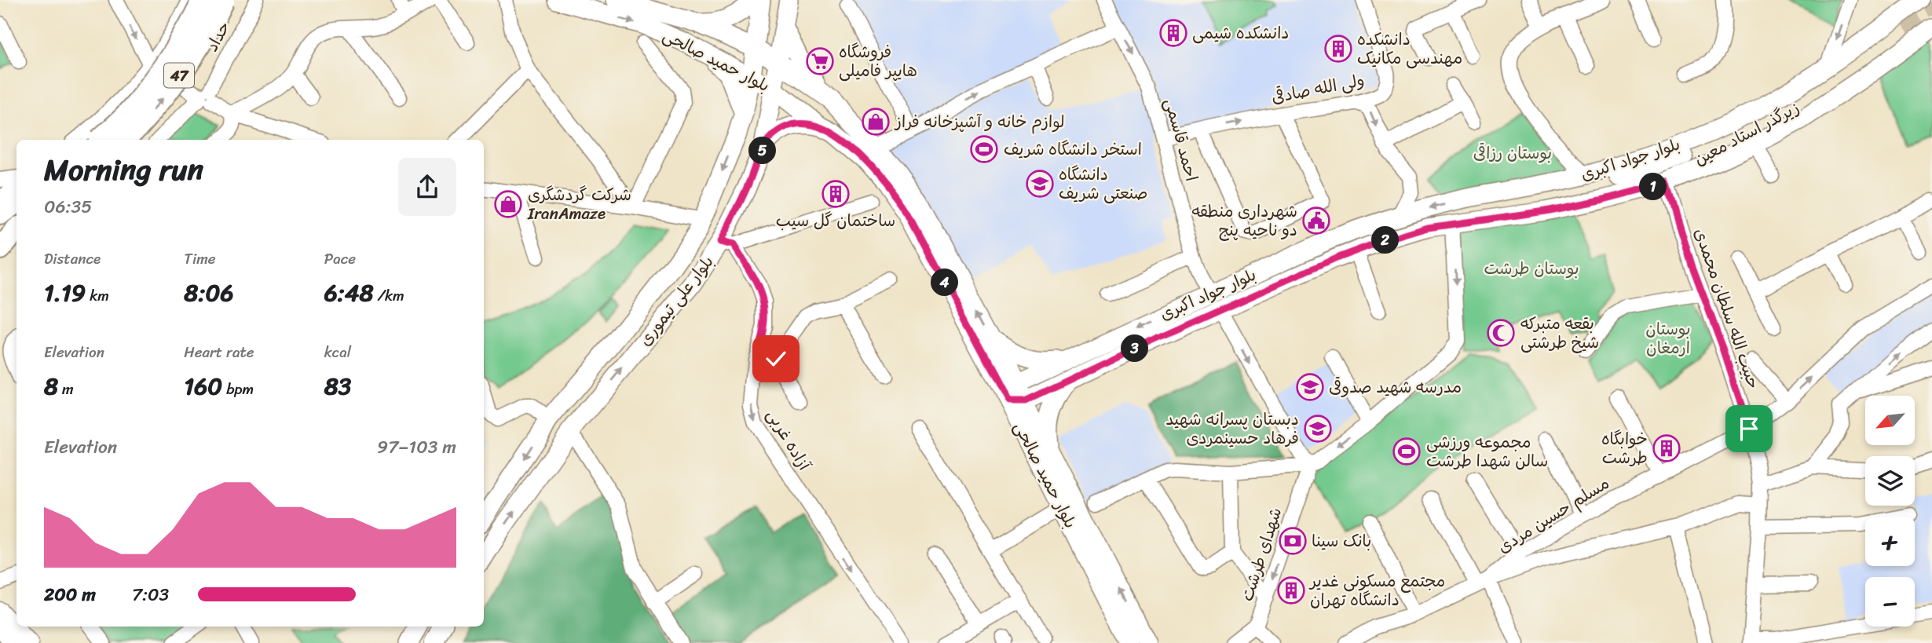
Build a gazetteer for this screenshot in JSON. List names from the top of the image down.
{
  "streets": {
    "highway": ["47"],
    "main road": [
      "بلوار حمید صالحی",
      "زیرگذر استاد معین",
      "بلوار جواد اکبری",
      "بلوار علی تیموری"
    ],
    "street": [
      "حداد",
      "ولی الله صادقی",
      "احمد قاسمی",
      "حبیب الله سلطان محمدی",
      "آزاده غربی",
      "مسلم حسین مردی",
      "شهدای طرشت"
    ]
  },
  "crossings": [
    ["بلوار حمید صالحی", "بلوار جواد اکبری"],
    ["بلوار حمید صالحی", "بلوار علی تیموری"],
    ["ولی الله صادقی", "احمد قاسمی"],
    ["زیرگذر استاد معین", "بلوار جواد اکبری"],
    ["احمد قاسمی", "بلوار جواد اکبری"],
    ["بلوار جواد اکبری", "حبیب الله سلطان محمدی"],
    ["بلوار علی تیموری", "آزاده غربی"],
    ["حبیب الله سلطان محمدی", "مسلم حسین مردی"]
  ],
  "one_way": ["احمد قاسمی"],
  "parks": ["بوستان رزاقی", "بوستان طرشت", "بوستان ارمغان"],
  "places": {
    "building": [
      "دانشکده شیمی",
      "دانشکده مهندسی مکانیک",
      "ساختمان گل سیب",
      "خوابگاه طرشت",
      "مجتمع مسکونی غدیر دانشگاه تهران"
    ],
    "supermarket": ["فروشگاه هایپر فامیلی"],
    "shop": ["لوازم خانه و آشپزخانه فراز", "شرکت گردشگری IranAmaze"],
    "sports": ["استخر دانشگاه شریف", "مجموعه ورزشی سالن شهدا طرشت"],
    "school or university": ["دانشگاه صنعتی شریف", "مدرسه شهید صدوقی", "دبستان پسرانه شهيد فرهاد حسينمردی"],
    "public building": ["شهرداری منطقه دو ناحیه پنج"],
    "mosque": ["بقعه متبرکه شیخ طرشتی"],
    "bank": ["بانک سینا"]
  },
  "north": "bottom left",
  "page": {
    "pins": [
      "5",
      "1",
      "2",
      "4",
      "3"
    ],
    "heading": ["Morning run", "06:35"],
    "stats": [
      ["Distance", "1.19 km"],
      ["Time", "8:06"],
      ["Pace", "6:48 /km"],
      ["Elevation", "8 m"],
      ["Heart rate", "160 bpm"],
      ["kcal", "83"]
    ],
    "map_buttons": ["+", "−"],
    "chart": ["Elevation", "97–103 m"],
    "list": [
      {
        "name": "200 m",
        "note": "7:03"
      }
    ]
  }
}
